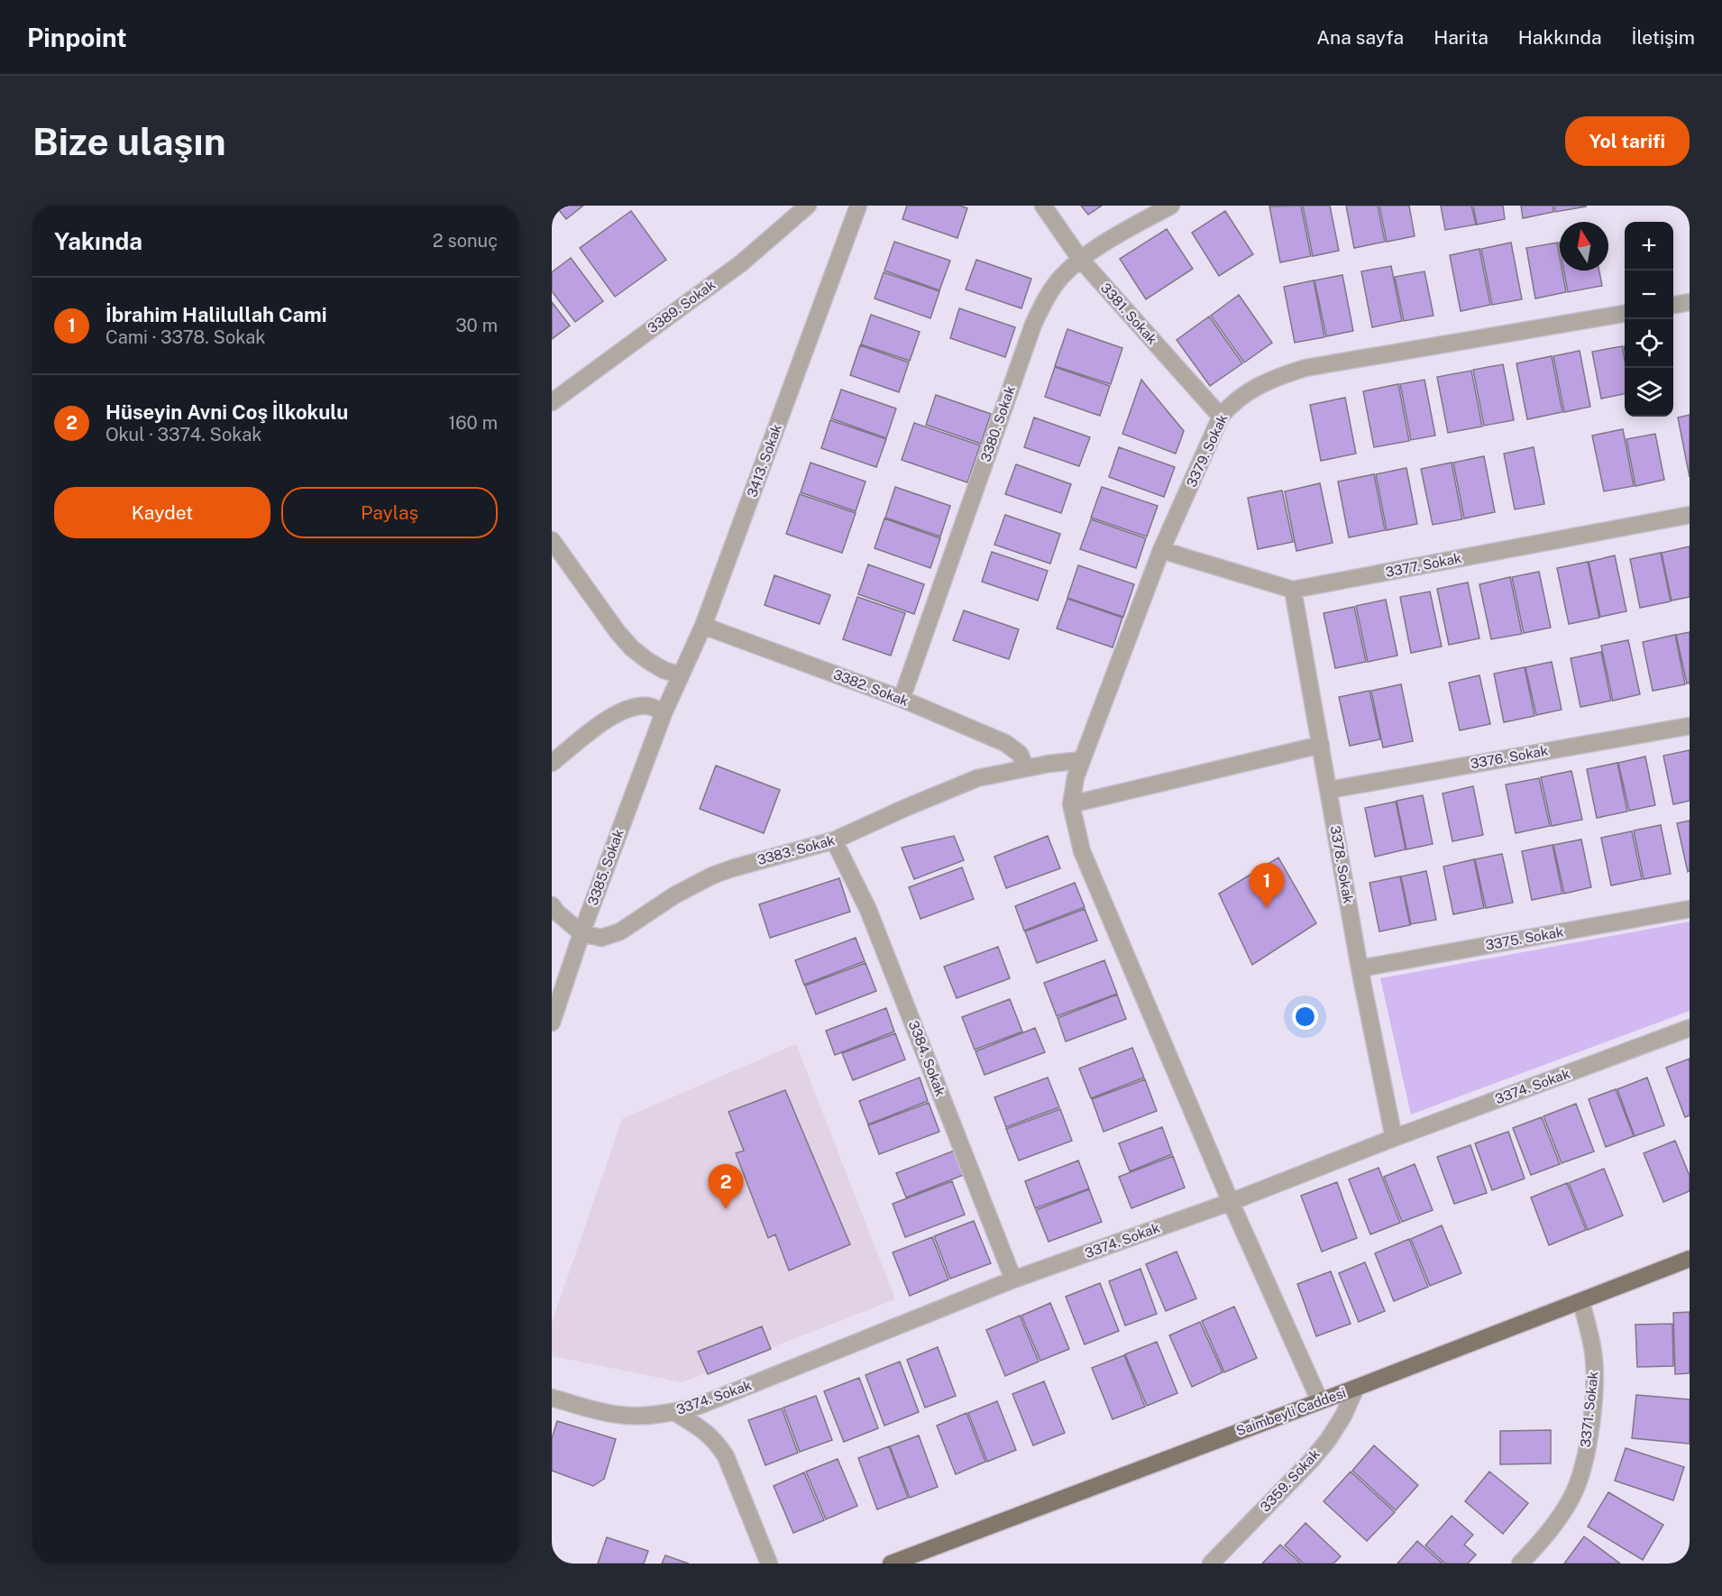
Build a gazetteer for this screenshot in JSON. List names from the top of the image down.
{
  "streets": {
    "main road": ["Saimbeyli Caddesi"],
    "street": [
      "3389. Sokak",
      "3381. Sokak",
      "3380. Sokak",
      "3379. Sokak",
      "3413. Sokak",
      "3377. Sokak",
      "3382. Sokak",
      "3376. Sokak",
      "3383. Sokak",
      "3378. Sokak",
      "3385. Sokak",
      "3375. Sokak",
      "3384. Sokak",
      "3374. Sokak",
      "3371. Sokak",
      "3359. Sokak"
    ]
  },
  "crossings": [
    ["3381. Sokak", "3380. Sokak"],
    ["3381. Sokak", "3379. Sokak"],
    ["3380. Sokak", "3382. Sokak"],
    ["3379. Sokak", "3377. Sokak"],
    ["3379. Sokak", "3383. Sokak"],
    ["3413. Sokak", "3382. Sokak"],
    ["3413. Sokak", "3385. Sokak"],
    ["3377. Sokak", "3378. Sokak"],
    ["3382. Sokak", "3383. Sokak"],
    ["3376. Sokak", "3378. Sokak"],
    ["3383. Sokak", "3385. Sokak"],
    ["3383. Sokak", "3384. Sokak"],
    ["3378. Sokak", "3375. Sokak"],
    ["3378. Sokak", "3374. Sokak"],
    ["3384. Sokak", "3374. Sokak"],
    ["3371. Sokak", "Saimbeyli Caddesi"],
    ["Saimbeyli Caddesi", "3359. Sokak"]
  ],
  "north": "top",
  "page": {
    "header": "Pinpoint",
    "nav": [
      "Ana sayfa",
      "Harita",
      "Hakkında",
      "İletişim"
    ],
    "buttons": [
      "Yol tarifi",
      ["Kaydet", "Paylaş"]
    ],
    "title": "Bize ulaşın",
    "heading": ["Yakında", "2 sonuç"],
    "map_buttons": ["+", "−"],
    "list": [
      {
        "mark": "1",
        "name": "İbrahim Halilullah Cami",
        "note": "Cami · 3378. Sokak",
        "value": "30 m"
      },
      {
        "mark": "2",
        "name": "Hüseyin Avni Coş İlkokulu",
        "note": "Okul · 3374. Sokak",
        "value": "160 m"
      }
    ],
    "pins": ["1", "2"]
  }
}
